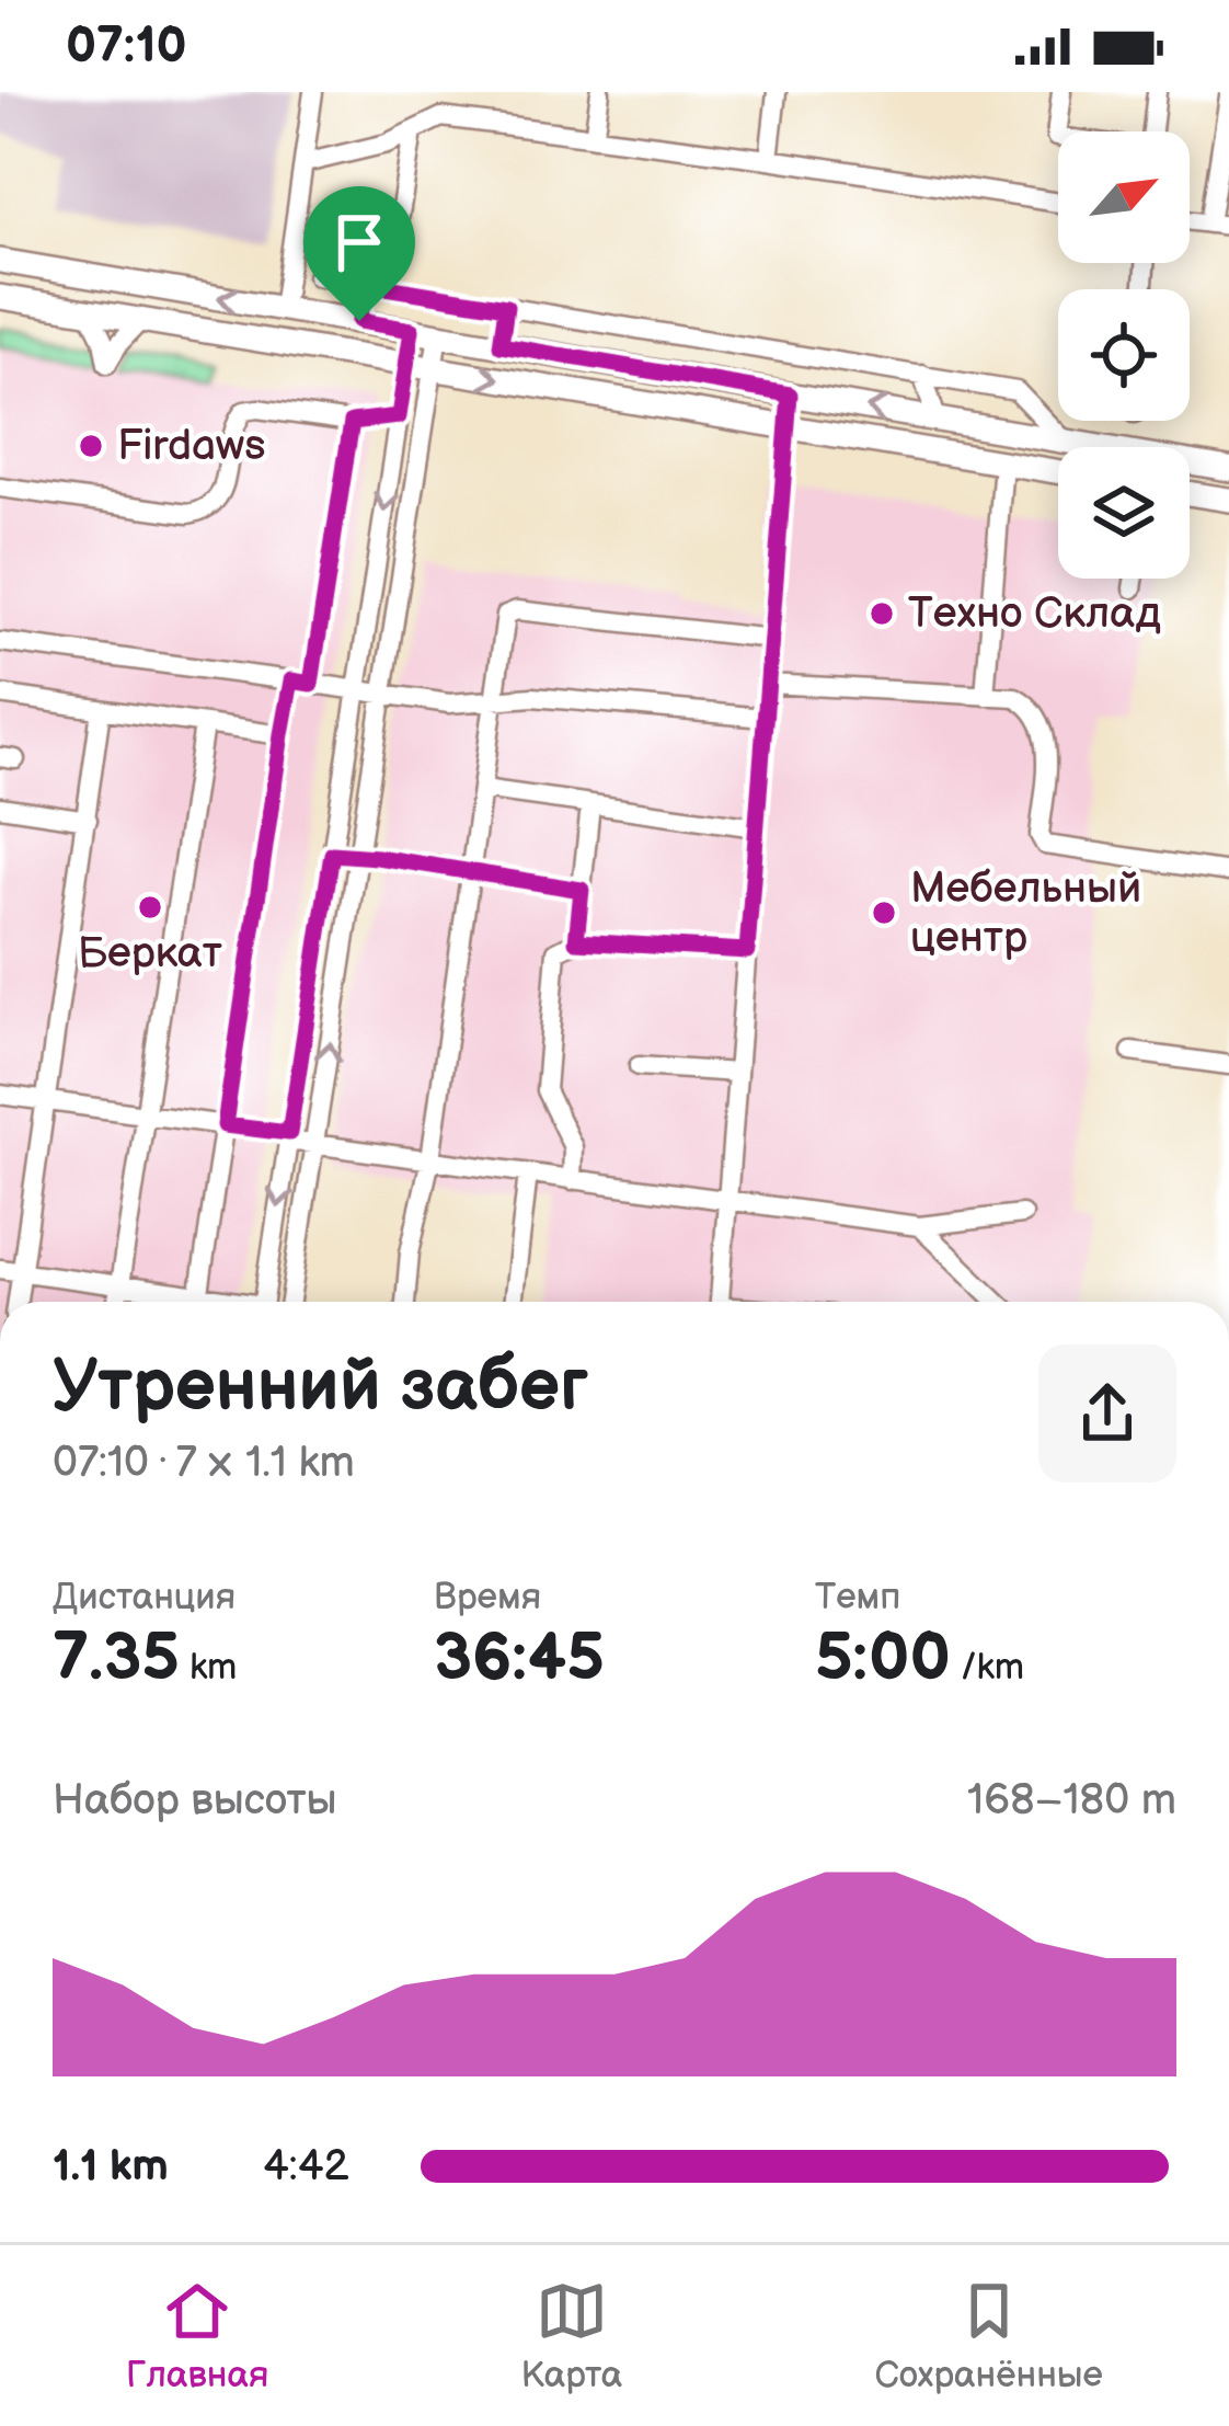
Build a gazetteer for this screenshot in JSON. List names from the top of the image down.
{
  "places": [
    "Firdaws",
    "Техно Склад",
    "Беркат",
    "Мебельный центр"
  ],
  "north": "top right",
  "page": {
    "status": "07:10",
    "heading": ["Утренний забег", "07:10 · 7 × 1.1 km"],
    "stats": [
      ["Дистанция", "7.35 km"],
      ["Время", "36:45"],
      ["Темп", "5:00 /km"]
    ],
    "chart": ["Набор высоты", "168–180 m"],
    "list": [
      {
        "name": "1.1 km",
        "note": "4:42"
      }
    ],
    "tabs": ["Главная", "Карта", "Сохранённые"]
  }
}
